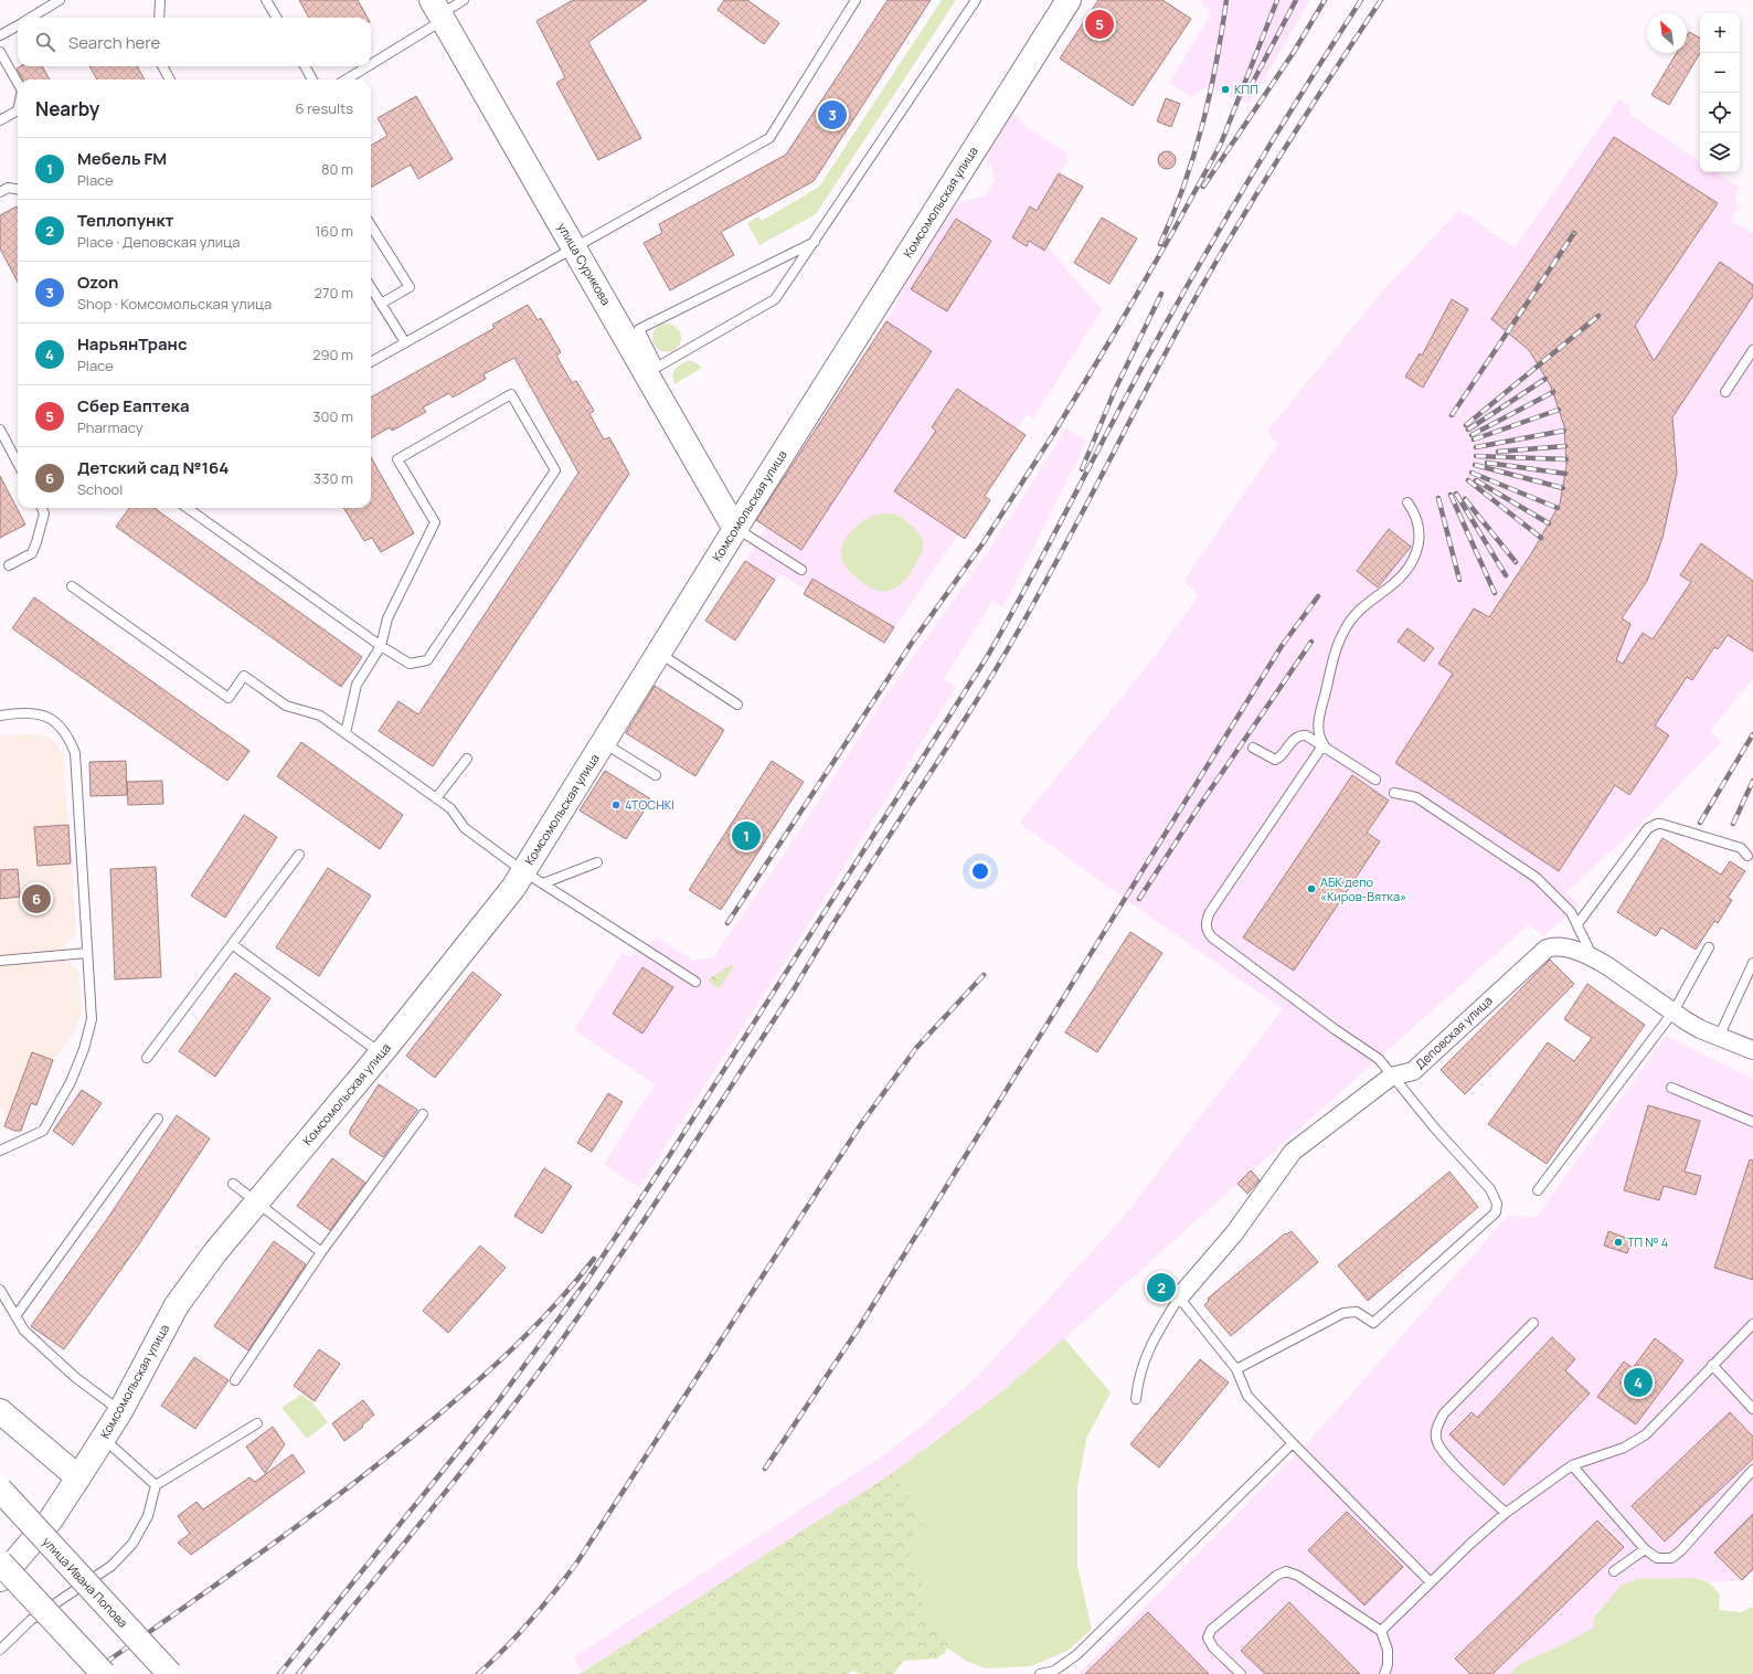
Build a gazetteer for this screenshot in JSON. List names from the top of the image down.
{
  "streets": {
    "main road": ["Комсомольская улица", "улица Сурикова", "улица Ивана Попова"],
    "street": ["Деповская улица"]
  },
  "crossings": [
    ["Комсомольская улица", "улица Сурикова"]
  ],
  "places": [
    "КПП",
    "4TOCHKI",
    "АБК депо «Киров-Вятка»",
    "ТП № 4"
  ],
  "north": "top left",
  "page": {
    "pins": [
      "5",
      "3",
      "1",
      "6",
      "2",
      "4"
    ],
    "map_buttons": ["+", "−"],
    "search": "Search here",
    "heading": ["Nearby", "6 results"],
    "list": [
      {
        "mark": "1",
        "name": "Мебель FM",
        "note": "Place",
        "value": "80 m"
      },
      {
        "mark": "2",
        "name": "Теплопункт",
        "note": "Place · Деповская улица",
        "value": "160 m"
      },
      {
        "mark": "3",
        "name": "Ozon",
        "note": "Shop · Комсомольская улица",
        "value": "270 m"
      },
      {
        "mark": "4",
        "name": "НарьянТранс",
        "note": "Place",
        "value": "290 m"
      },
      {
        "mark": "5",
        "name": "Сбер Еаптека",
        "note": "Pharmacy",
        "value": "300 m"
      },
      {
        "mark": "6",
        "name": "Детский сад №164",
        "note": "School",
        "value": "330 m"
      }
    ]
  }
}
